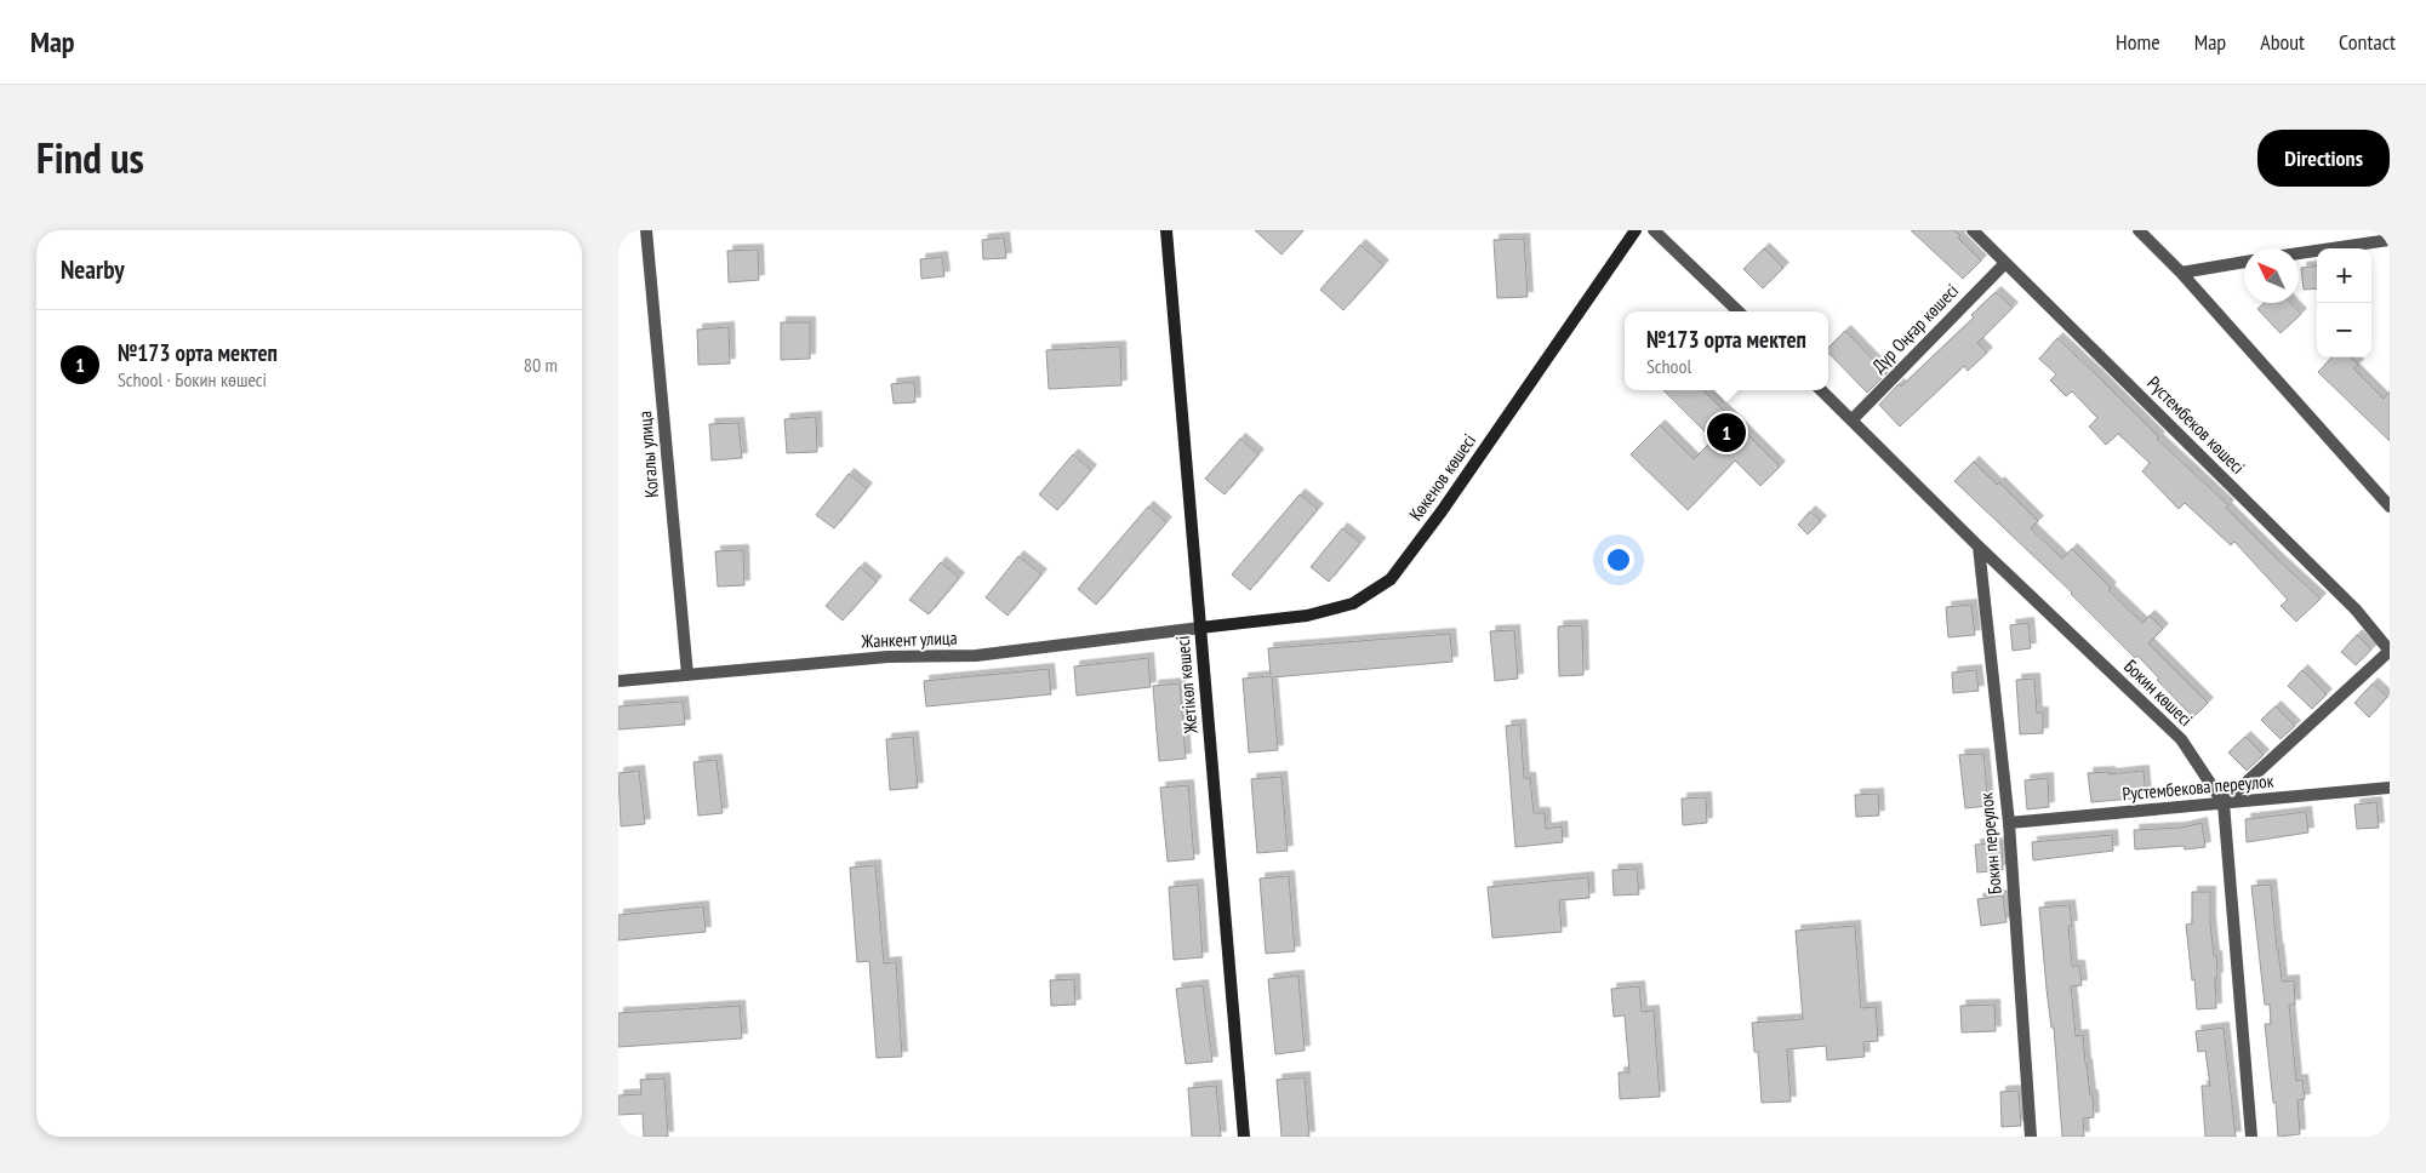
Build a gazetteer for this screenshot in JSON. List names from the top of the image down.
{
  "streets": {
    "street": [
      "Дүр Оңғар көшесі",
      "Рүстембеков көшесі",
      "Когалы улица",
      "Көкенов көшесі",
      "Жанкент улица",
      "Жетікөл көшесі",
      "Бокин көшесі",
      "Рустембекова переулок",
      "Бокин переулок"
    ]
  },
  "crossings": [
    ["Дүр Оңғар көшесі", "Рүстембеков көшесі"],
    ["Дүр Оңғар көшесі", "Бокин көшесі"],
    ["Когалы улица", "Жанкент улица"],
    ["Көкенов көшесі", "Жанкент улица"],
    ["Көкенов көшесі", "Жетікөл көшесі"],
    ["Жанкент улица", "Жетікөл көшесі"],
    ["Бокин көшесі", "Рустембекова переулок"],
    ["Бокин көшесі", "Бокин переулок"],
    ["Рустембекова переулок", "Бокин переулок"]
  ],
  "north": "top left",
  "page": {
    "header": "Map",
    "nav": [
      "Home",
      "Map",
      "About",
      "Contact"
    ],
    "title": "Find us",
    "buttons": "Directions",
    "heading": "Nearby",
    "map_buttons": ["+", "−"],
    "list": [
      {
        "mark": "1",
        "name": "№173 орта мектеп",
        "note": "School · Бокин көшесі",
        "value": "80 m"
      }
    ],
    "popup": ["№173 орта мектеп", "School"],
    "pins": "1"
  }
}
